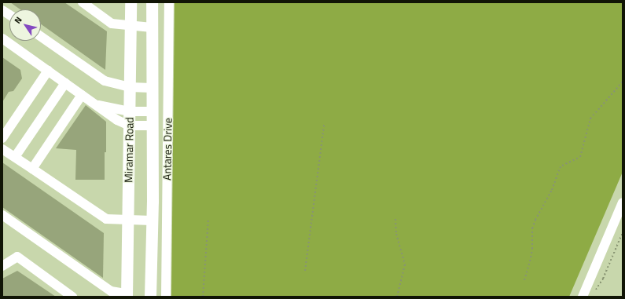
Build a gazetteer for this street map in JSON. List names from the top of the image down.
{
  "streets": {
    "main road": ["Miramar Road"],
    "street": ["Antares Drive"]
  },
  "north": "top left"
}
